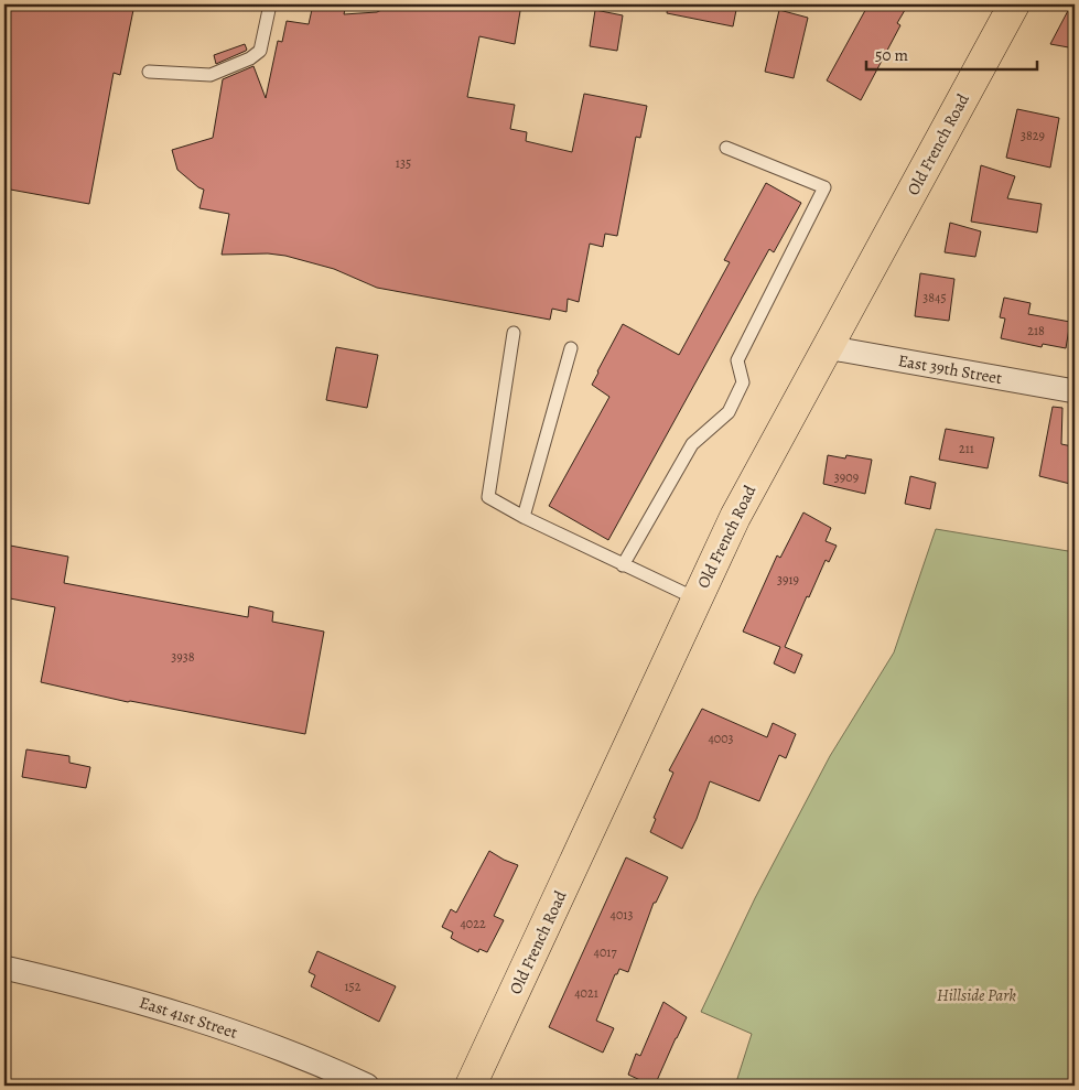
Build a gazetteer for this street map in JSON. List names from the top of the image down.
{
  "streets": {
    "main road": ["Old French Road"],
    "street": ["East 39th Street", "East 41st Street"]
  },
  "crossings": [
    ["Old French Road", "East 39th Street"]
  ],
  "parks": ["Hillside Park"],
  "house_numbers": [
    "3829",
    "135",
    "3845",
    "218",
    "211",
    "3909",
    "3919",
    "3938",
    "4003",
    "4013",
    "4022",
    "4017",
    "152",
    "4021"
  ],
  "scale_bar": "50 m"
}
